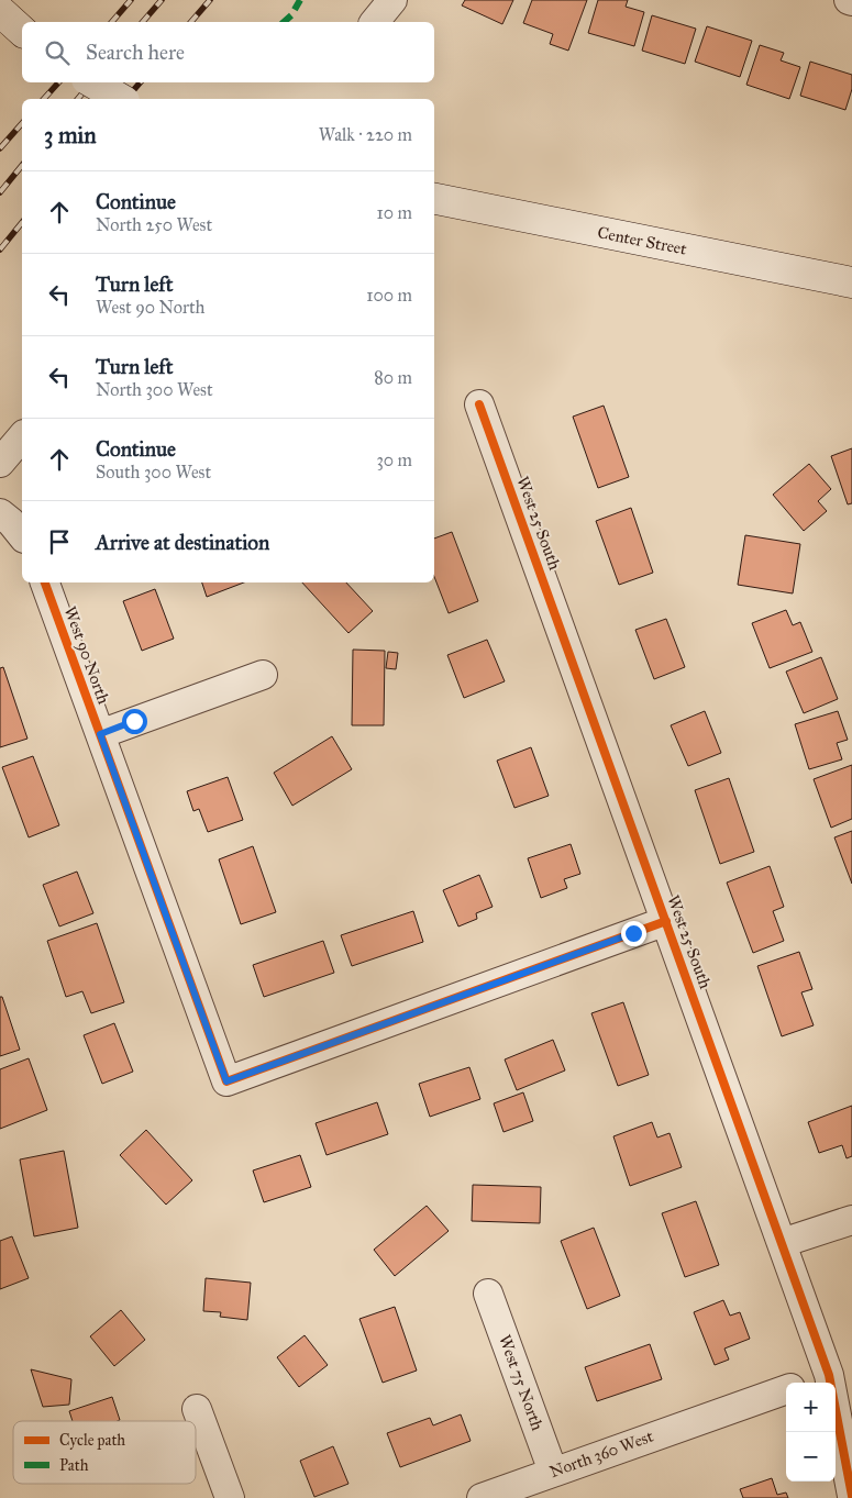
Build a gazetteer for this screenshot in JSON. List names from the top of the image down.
{
  "streets": {
    "street": [
      "Center Street",
      "West 25 South",
      "West 90 North",
      "West 75 North",
      "North 360 West"
    ]
  },
  "crossings": [
    ["West 25 South", "West 90 North"],
    ["West 25 South", "North 360 West"],
    ["West 75 North", "North 360 West"]
  ],
  "legend": ["Cycle path", "Path"],
  "page": {
    "search": "Search here",
    "heading": ["3 min", "Walk · 220 m"],
    "list": [
      ["Continue", "North 250 West", "10 m"],
      ["Turn left", "West 90 North", "100 m"],
      ["Turn left", "North 300 West", "80 m"],
      ["Continue", "South 300 West", "30 m"],
      "Arrive at destination"
    ],
    "map_buttons": ["+", "−"]
  }
}
